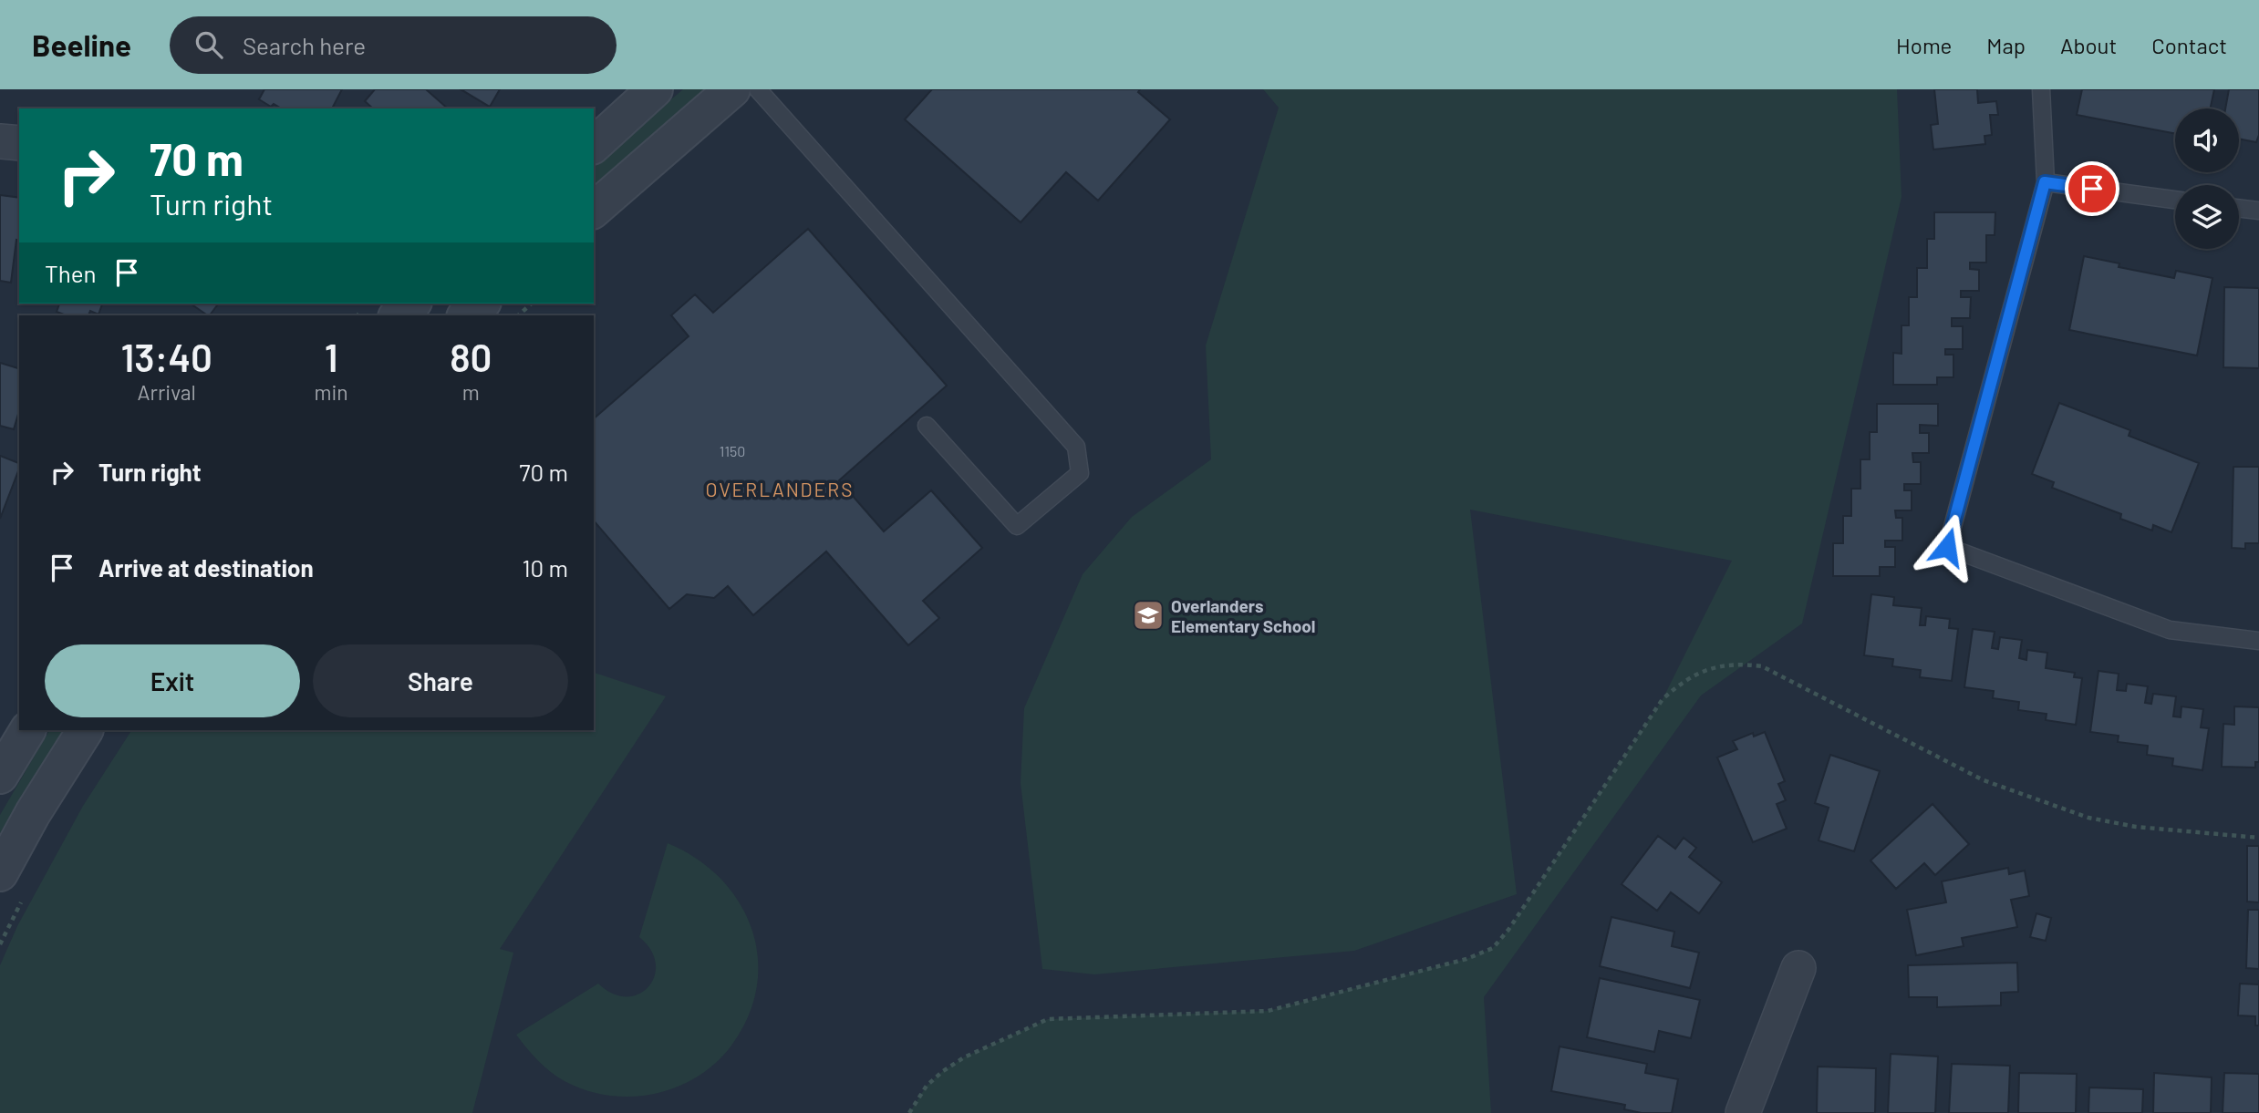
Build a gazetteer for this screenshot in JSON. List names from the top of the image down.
{
  "districts": ["OVERLANDERS"],
  "places": {
    "school or university": ["Overlanders Elementary School"]
  },
  "house_numbers": ["1150"],
  "page": {
    "header": "Beeline",
    "search": "Search here",
    "nav": [
      "Home",
      "Map",
      "About",
      "Contact"
    ],
    "turn": ["70 m", "Turn right"],
    "then": "Then",
    "eta": [
      "13:40",
      "Arrival",
      "1",
      "min",
      "80",
      "m"
    ],
    "list": [
      {
        "name": "Turn right",
        "value": "70 m"
      },
      {
        "name": "Arrive at destination",
        "value": "10 m"
      }
    ],
    "buttons": ["Exit", "Share"]
  }
}
